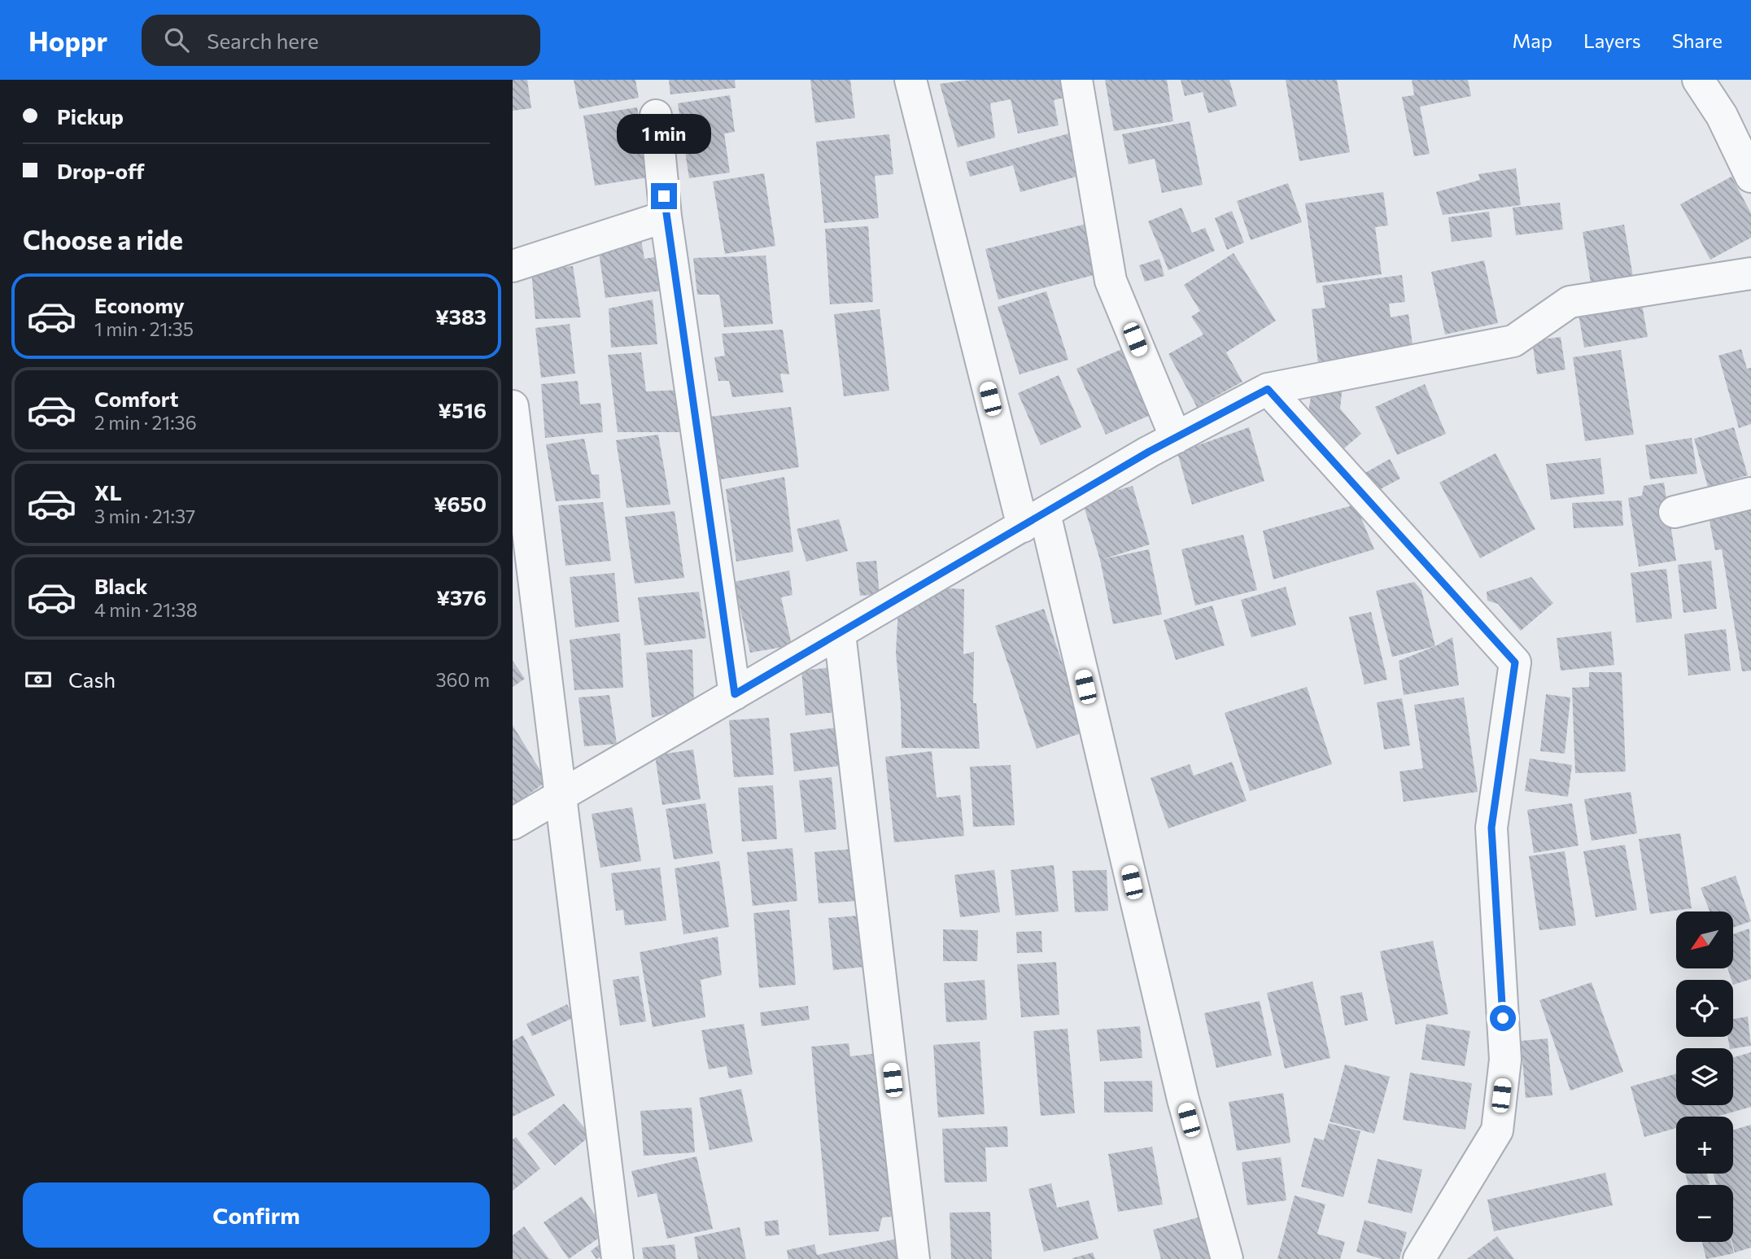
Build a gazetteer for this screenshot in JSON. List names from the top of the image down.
{
  "north": "bottom left",
  "page": {
    "header": "Hoppr",
    "search": "Search here",
    "nav": ["Map", "Layers", "Share"],
    "banner": ["Pickup", "Drop-off"],
    "bubble": "1 min",
    "heading": "Choose a ride",
    "list": [
      {
        "name": "Economy",
        "note": "1 min · 21:35",
        "value": "¥383"
      },
      {
        "name": "Comfort",
        "note": "2 min · 21:36",
        "value": "¥516"
      },
      {
        "name": "XL",
        "note": "3 min · 21:37",
        "value": "¥650"
      },
      {
        "name": "Black",
        "note": "4 min · 21:38",
        "value": "¥376"
      }
    ],
    "pay": ["Cash", "360 m"],
    "map_buttons": ["+", "−"],
    "buttons": "Confirm"
  }
}
